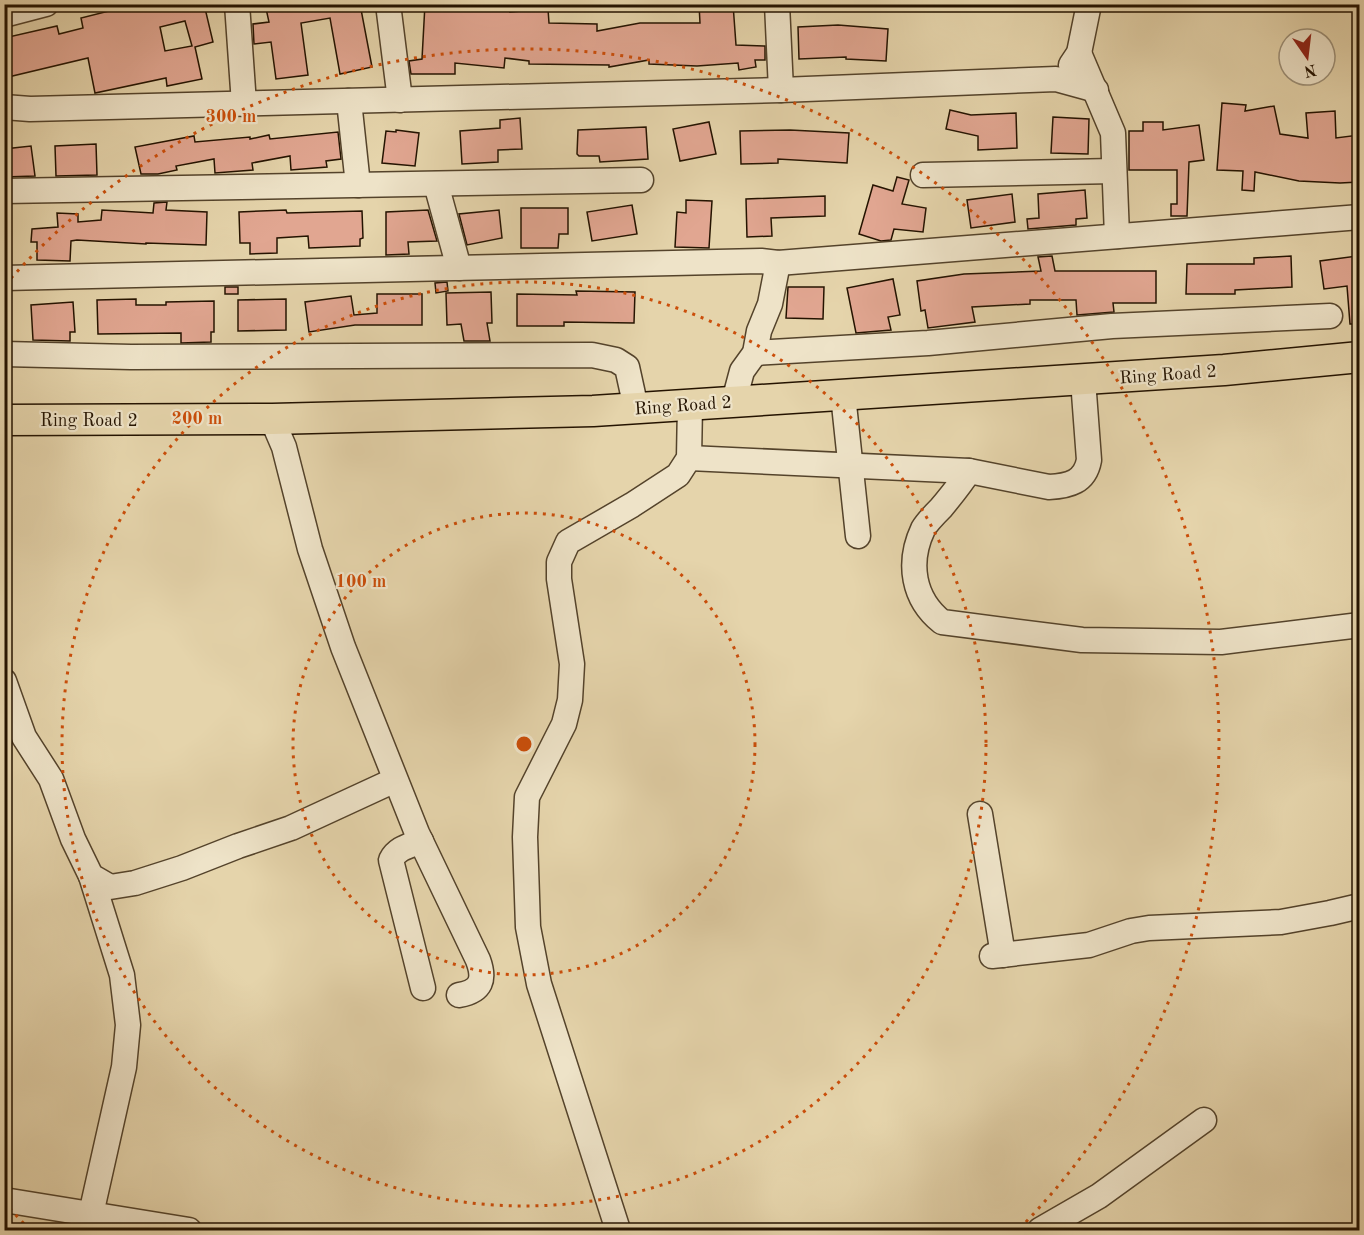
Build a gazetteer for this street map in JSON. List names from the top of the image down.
{
  "streets": {
    "main road": ["Ring Road 2"]
  },
  "north": "bottom",
  "rings": ["300 m", "200 m", "100 m"]
}
